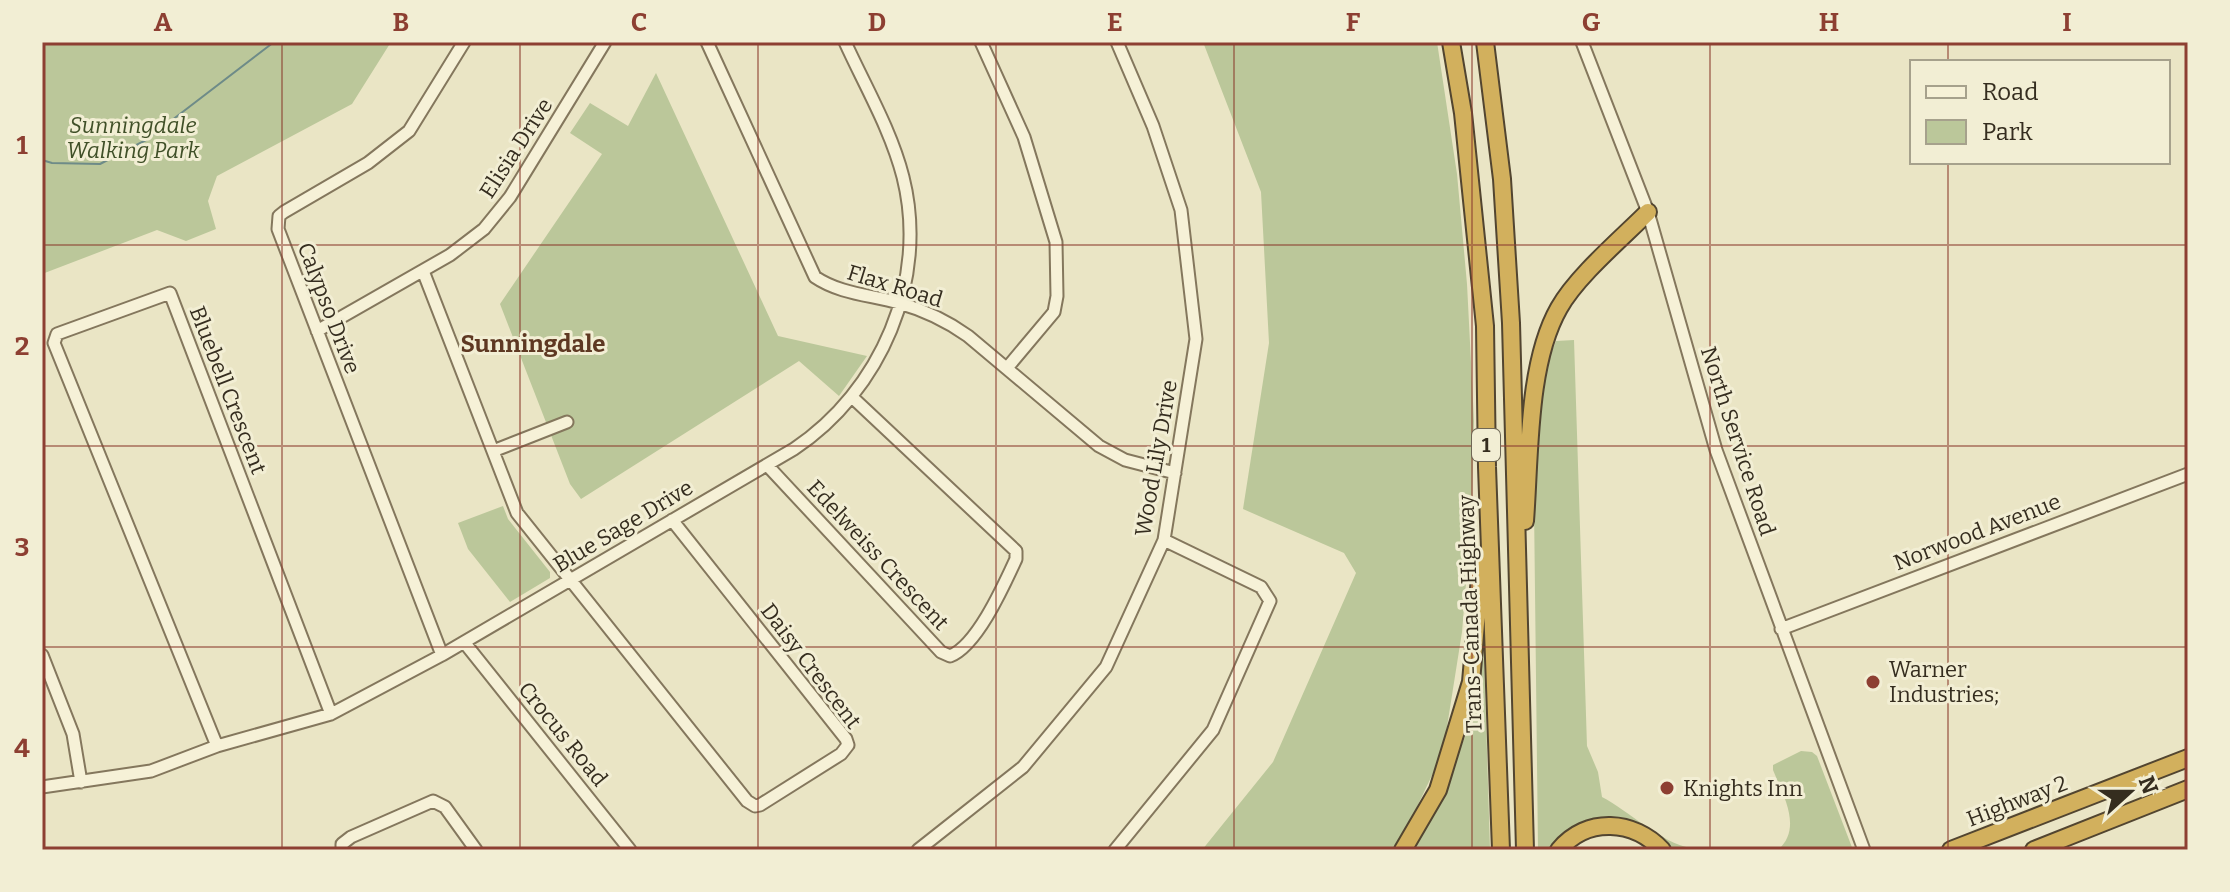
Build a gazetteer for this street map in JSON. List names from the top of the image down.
{
  "streets": {
    "highway": ["1", "Trans-Canada Highway", "Highway 2"],
    "street": [
      "Elisia Drive",
      "Flax Road",
      "Calypso Drive",
      "Bluebell Crescent",
      "North Service Road",
      "Wood Lily Drive",
      "Blue Sage Drive",
      "Norwood Avenue",
      "Edelweiss Crescent",
      "Daisy Crescent",
      "Crocus Road"
    ]
  },
  "crossings": [
    ["Elisia Drive", "Calypso Drive"],
    ["Flax Road", "Wood Lily Drive"],
    ["Flax Road", "Blue Sage Drive"],
    ["Calypso Drive", "Blue Sage Drive"],
    ["Bluebell Crescent", "Blue Sage Drive"],
    ["North Service Road", "Norwood Avenue"],
    ["Blue Sage Drive", "Edelweiss Crescent"],
    ["Blue Sage Drive", "Daisy Crescent"],
    ["Blue Sage Drive", "Crocus Road"]
  ],
  "districts": ["Sunningdale"],
  "parks": ["Sunningdale Walking Park"],
  "places": ["Warner Industries;", "Knights Inn"],
  "legend": ["Road", "Park"],
  "north": "right",
  "grid": {
    "columns": [
      "A",
      "B",
      "C",
      "D",
      "E",
      "F",
      "G",
      "H",
      "I"
    ],
    "rows": [
      "1",
      "2",
      "3",
      "4"
    ]
  }
}
